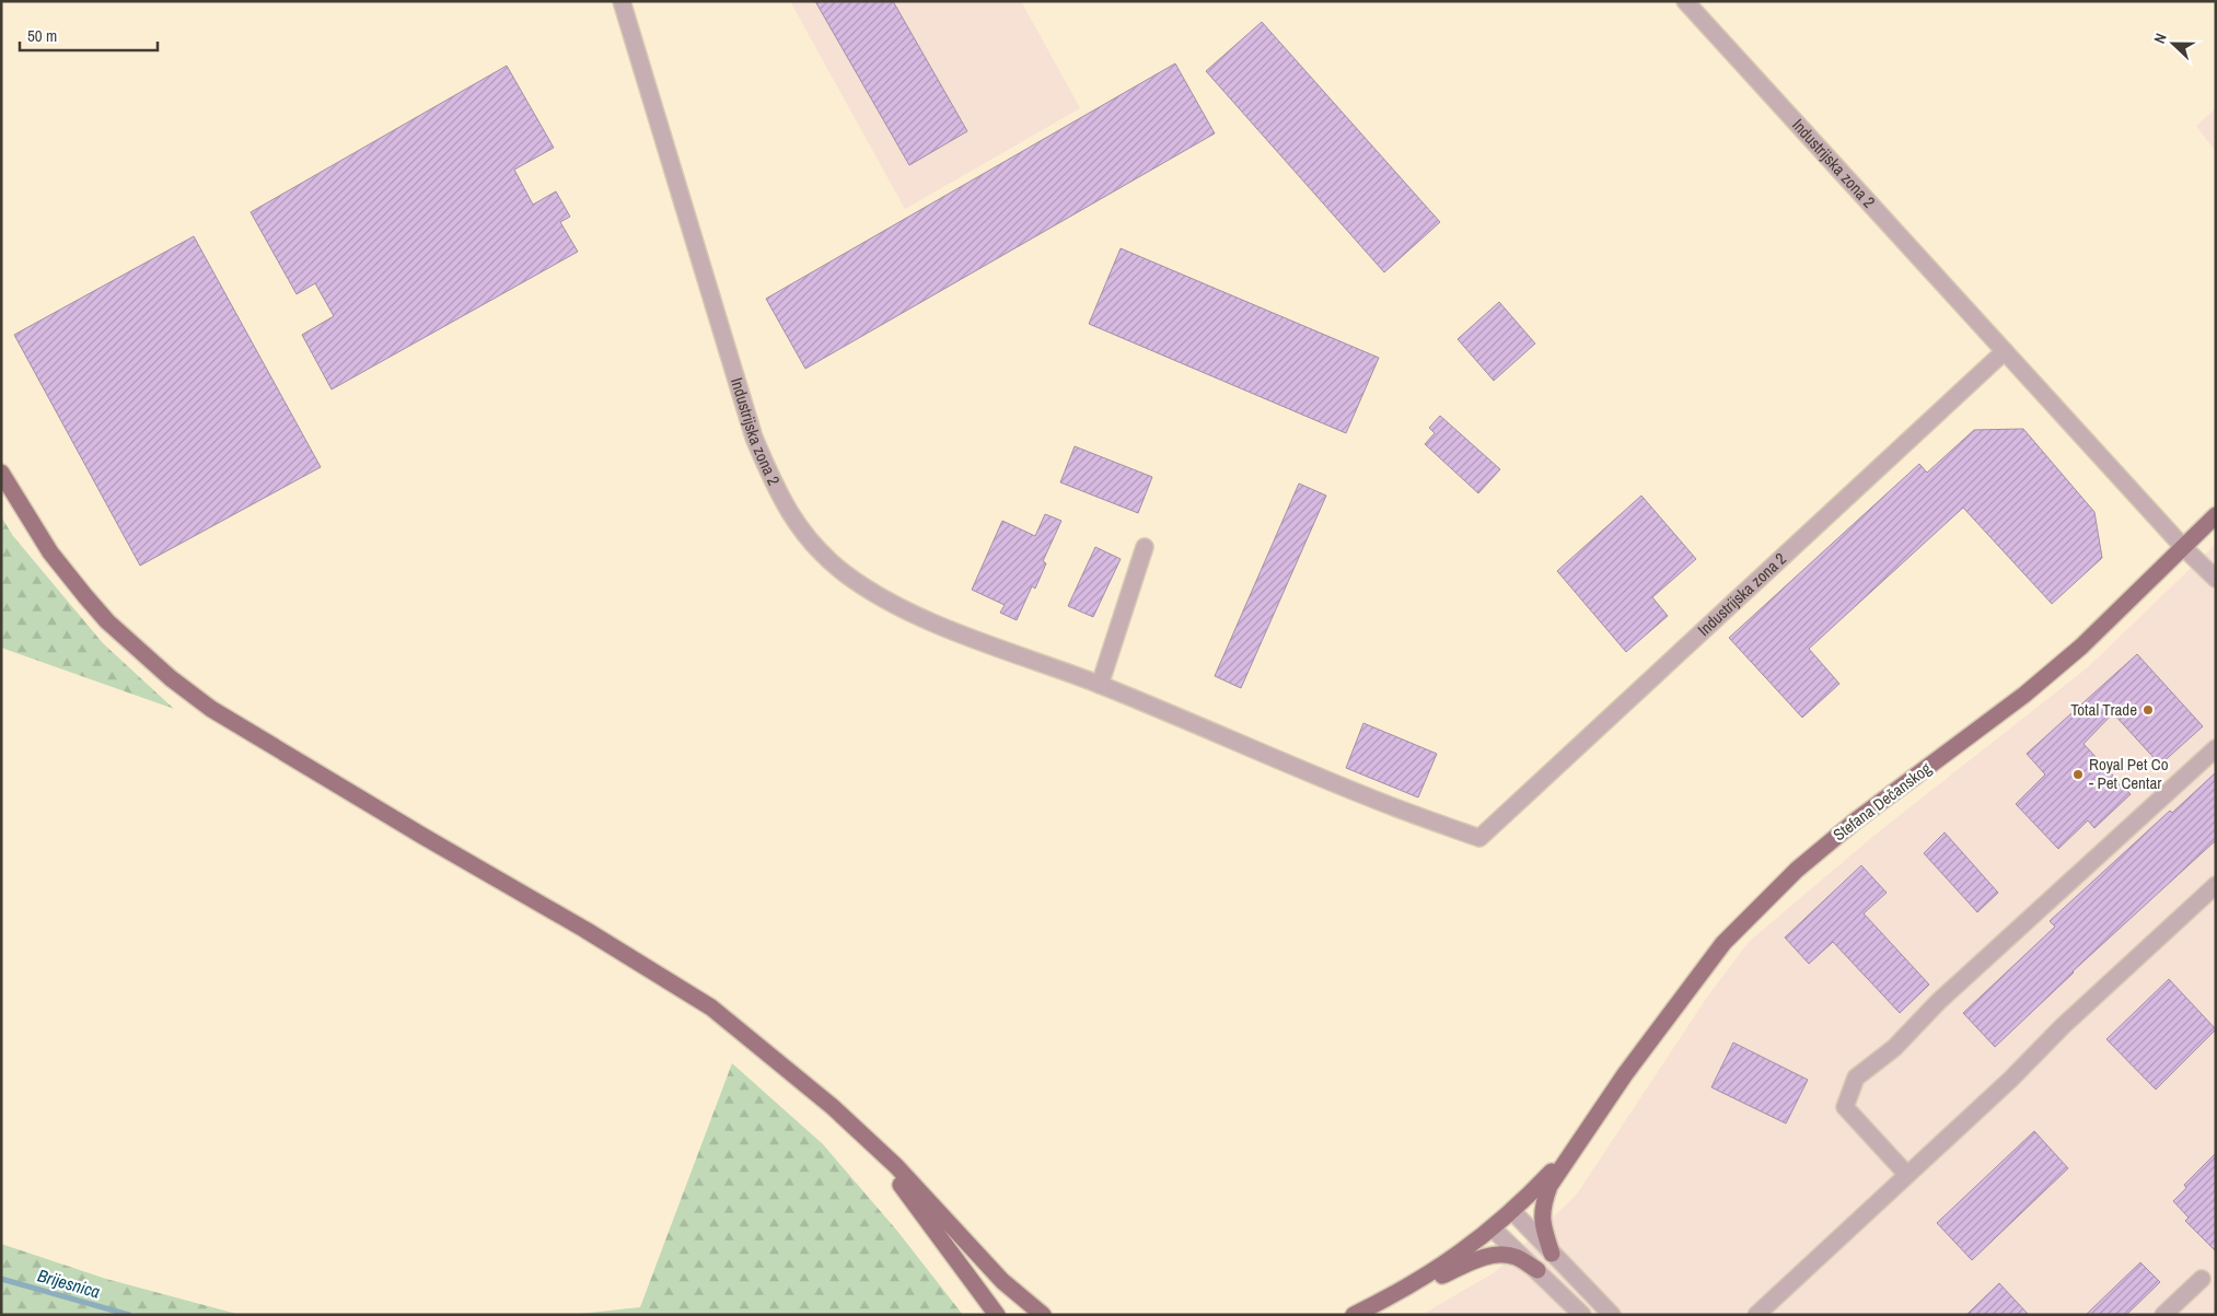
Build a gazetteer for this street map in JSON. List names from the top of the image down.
{
  "streets": {
    "main road": ["Stefana Dečanskog"],
    "street": ["Industrijska zona 2"]
  },
  "crossings": [
    ["Industrijska zona 2", "Stefana Dečanskog"]
  ],
  "water": ["Brijesnica"],
  "places": ["Total Trade", "Royal Pet Co - Pet Centar"],
  "scale_bar": "50 m",
  "north": "left"
}
